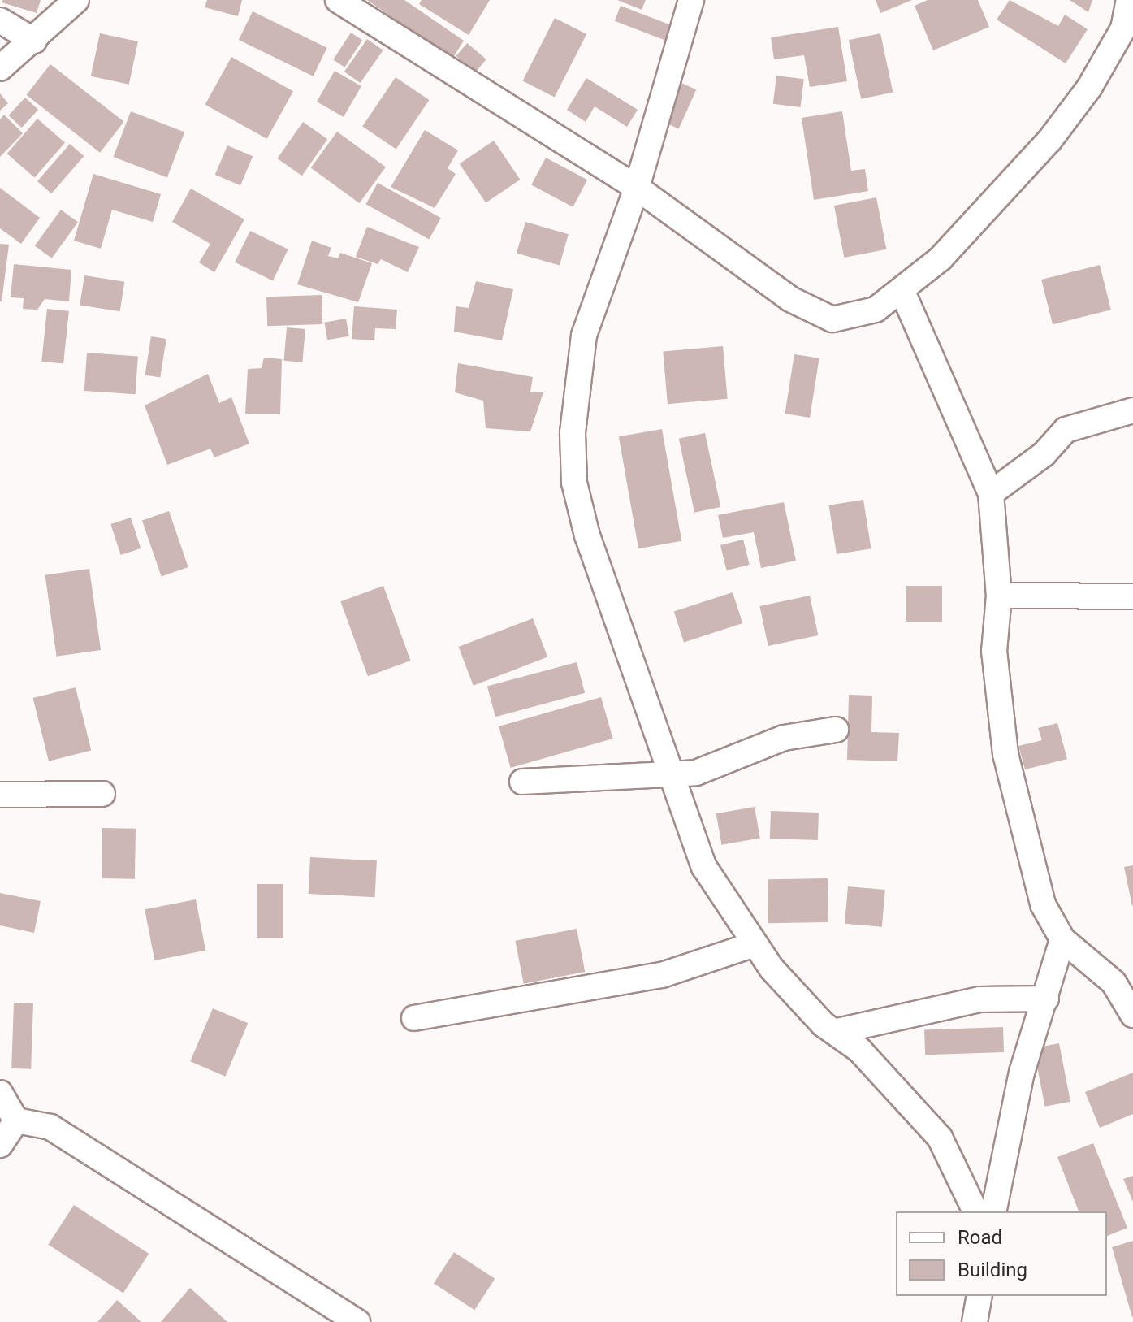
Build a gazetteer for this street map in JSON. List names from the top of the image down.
{
  "legend": ["Road", "Building"]
}
